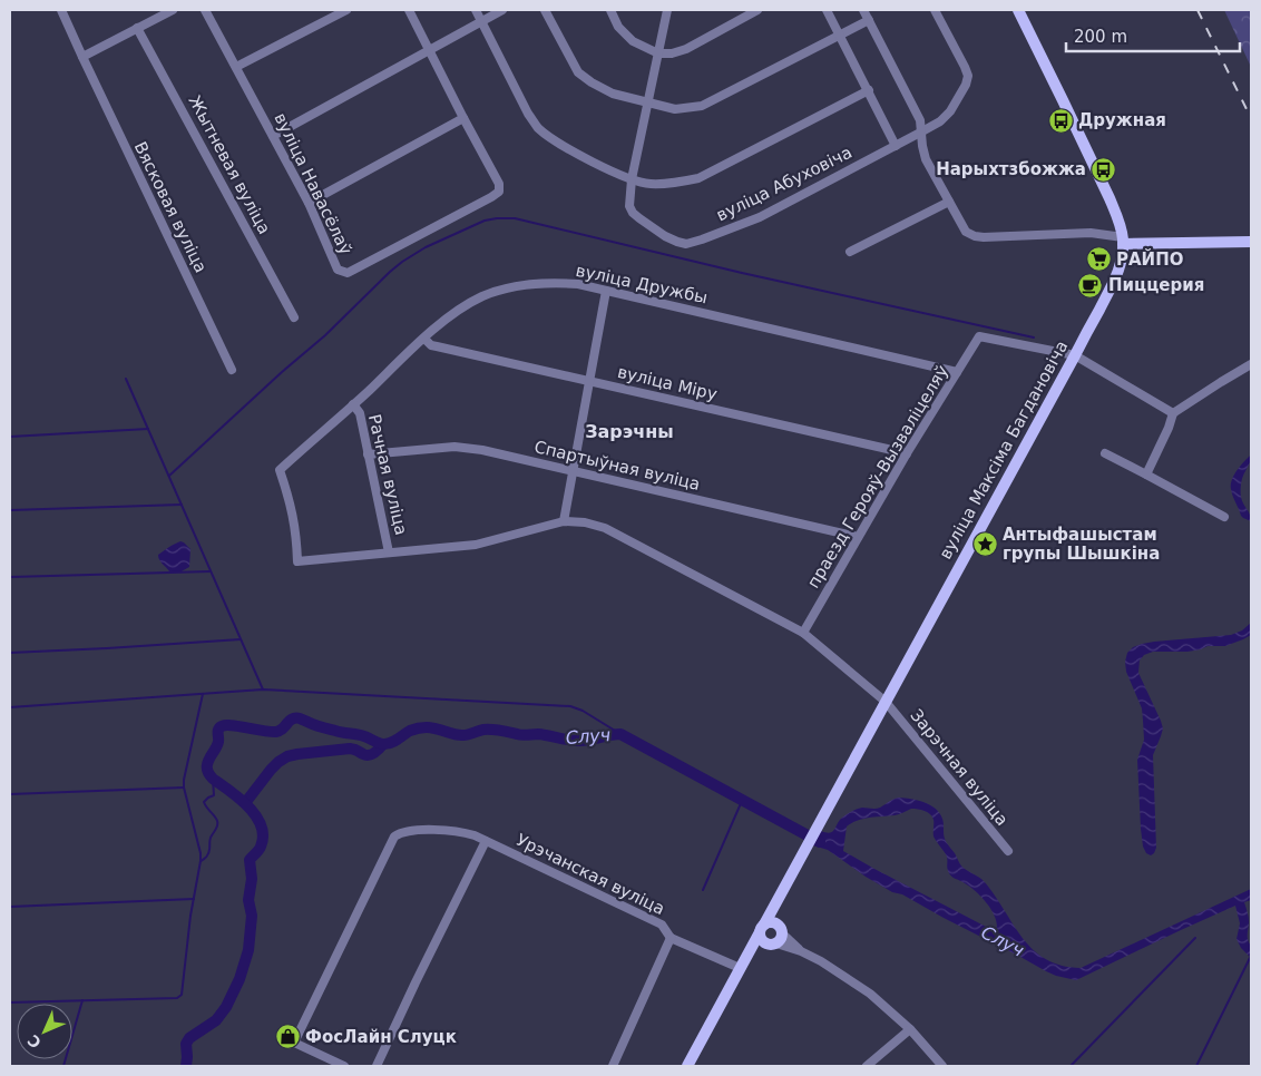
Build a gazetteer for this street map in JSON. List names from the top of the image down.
{
  "streets": {
    "main road": ["вуліца Максіма Багдановіча"],
    "street": [
      "Жытневая вуліца",
      "вуліца Навасёлаў",
      "вуліца Абуховіча",
      "Вясковая вуліца",
      "вуліца Дружбы",
      "вуліца Міру",
      "Спартыўная вуліца",
      "Рачная вуліца",
      "праезд Герояў-Вызваліцеляў",
      "Зарэчная вуліца",
      "Урэчанская вуліца"
    ]
  },
  "crossings": [
    ["вуліца Дружбы", "вуліца Міру"],
    ["вуліца Дружбы", "Рачная вуліца"],
    ["вуліца Дружбы", "праезд Герояў-Вызваліцеляў"],
    ["вуліца Міру", "праезд Герояў-Вызваліцеляў"],
    ["вуліца Максіма Багдановіча", "праезд Герояў-Вызваліцеляў"],
    ["вуліца Максіма Багдановіча", "Зарэчная вуліца"],
    ["Спартыўная вуліца", "Рачная вуліца"],
    ["Спартыўная вуліца", "праезд Герояў-Вызваліцеляў"],
    ["праезд Герояў-Вызваліцеляў", "Зарэчная вуліца"]
  ],
  "districts": ["Зарэчны"],
  "water": ["Случ"],
  "places": {
    "bus stop": ["Дружная", "Нарыхтзбожжа"],
    "supermarket": ["РАЙПО"],
    "cafe": ["Пиццерия"],
    "place": ["Антыфашыстам групы Шышкіна"],
    "shop": ["ФосЛайн Слуцк"]
  },
  "scale_bar": "200 m",
  "north": "bottom left"
}
